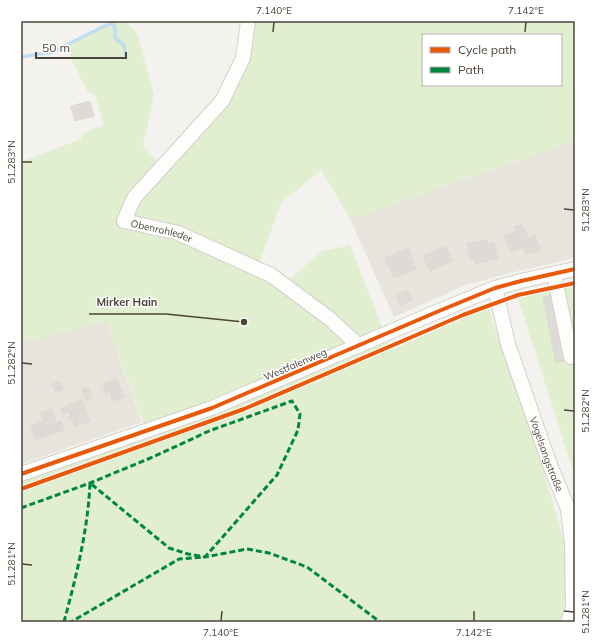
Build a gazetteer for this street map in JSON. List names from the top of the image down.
{
  "streets": {
    "street": ["Obenrohleder", "Westfalenweg", "Vogelsangstraße"]
  },
  "crossings": [
    ["Obenrohleder", "Westfalenweg"],
    ["Westfalenweg", "Vogelsangstraße"]
  ],
  "places": ["Mirker Hain"],
  "legend": ["Cycle path", "Path"],
  "scale_bar": "50 m",
  "coordinates": [
    "7.140°E",
    "7.142°E",
    "51.283°N",
    "51.282°N",
    "51.281°N"
  ]
}
